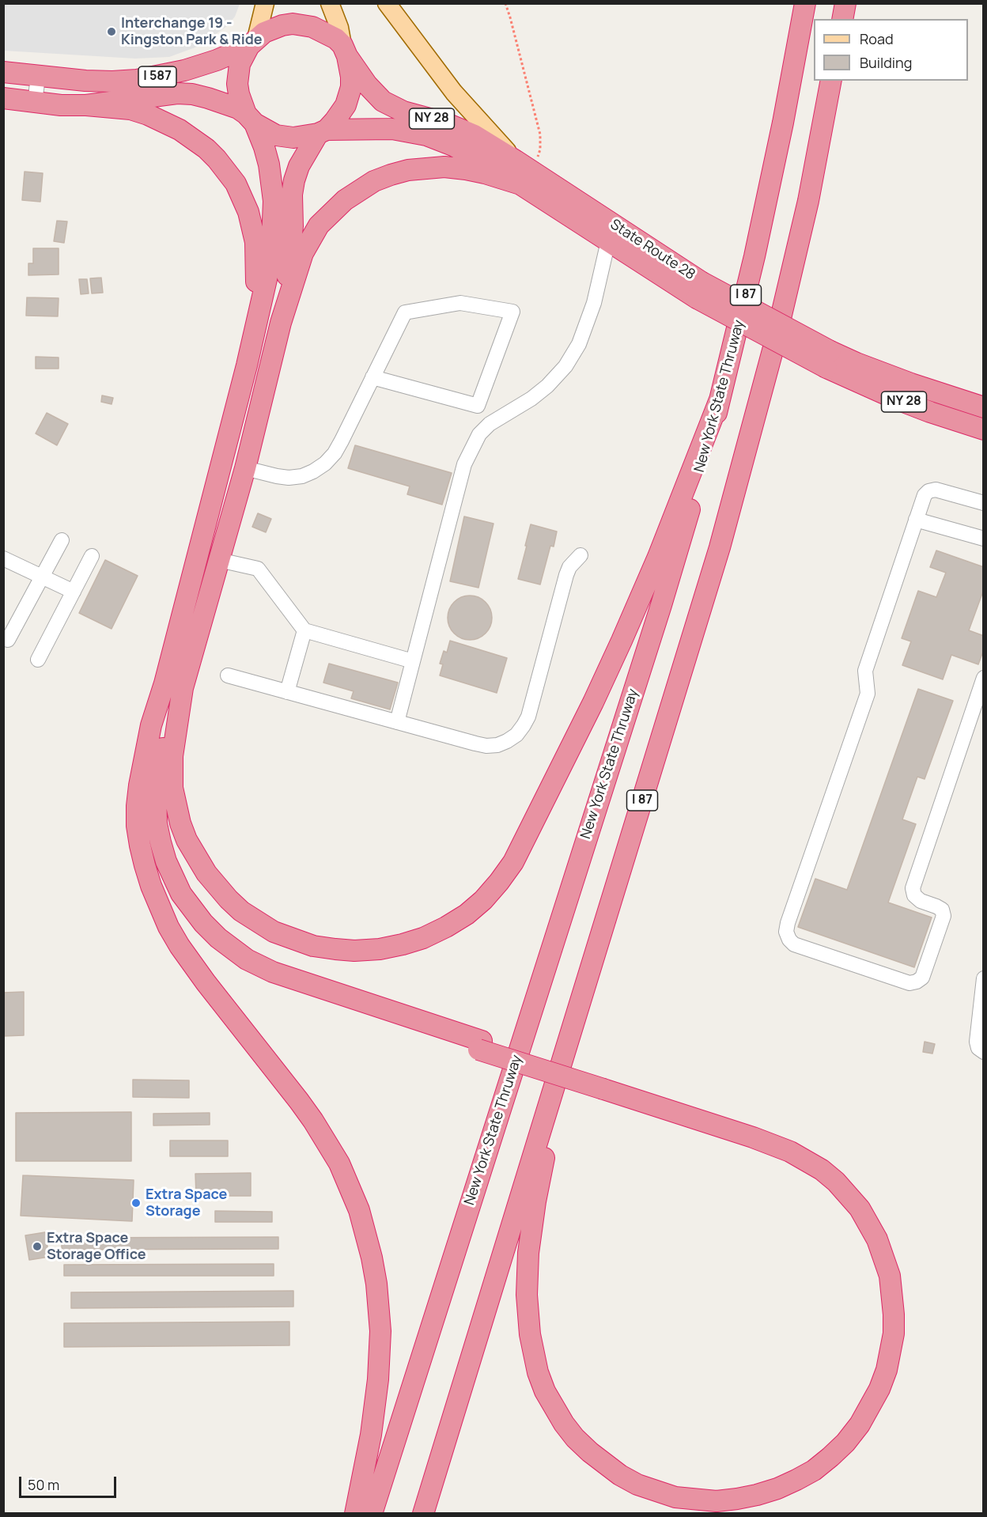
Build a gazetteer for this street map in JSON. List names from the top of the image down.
{
  "streets": {
    "highway": [
      "I 587",
      "NY 28",
      "State Route 28",
      "I 87",
      "New York State Thruway"
    ]
  },
  "crossings": [
    ["I 587", "State Route 28"]
  ],
  "places": ["Interchange 19 - Kingston Park & Ride", "Extra Space Storage", "Extra Space Storage Office"],
  "legend": ["Road", "Building"],
  "scale_bar": "50 m"
}
